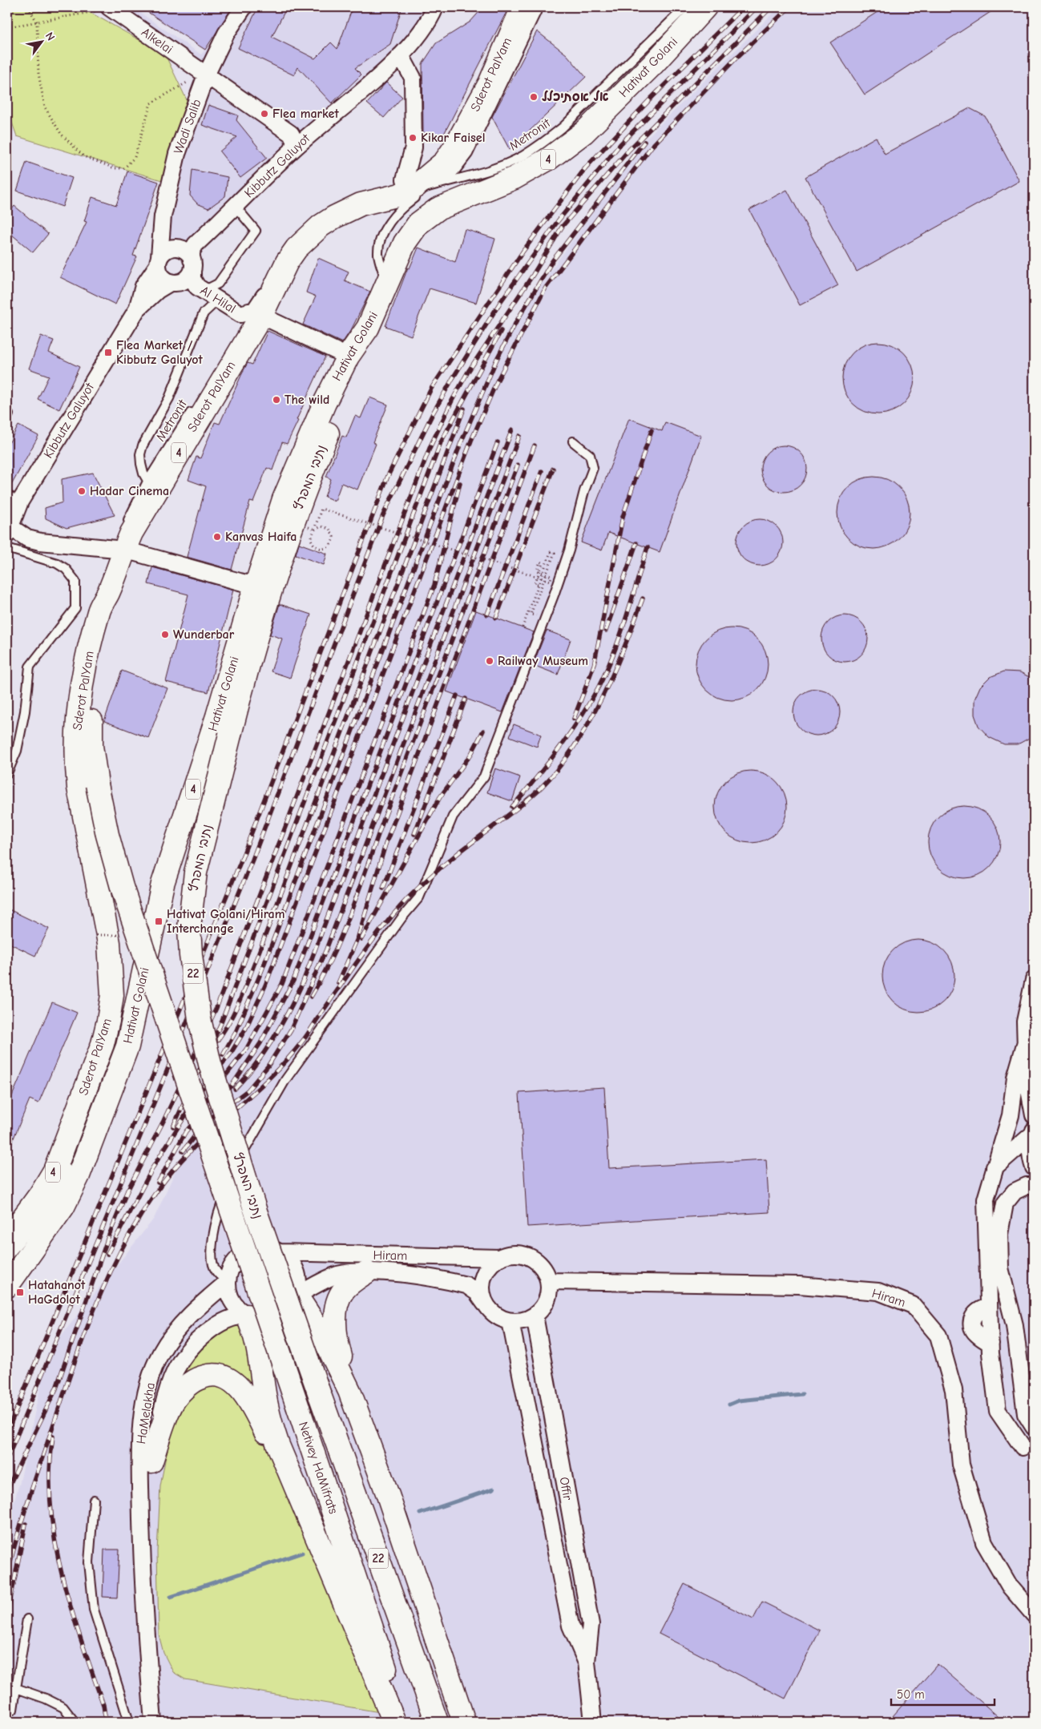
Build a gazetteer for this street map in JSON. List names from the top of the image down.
{
  "streets": {
    "highway": [
      "Hativat Golani",
      "Sderot PalYam",
      "4",
      "נתיבי המפרץ",
      "22",
      "Netivey HaMifrats"
    ],
    "street": [
      "Alkelai",
      "Wadi Salib",
      "Kibbutz Galuyot",
      "Al Hilal",
      "Hiram",
      "HaMelakha",
      "Offir"
    ],
    "lane": ["Metronit"]
  },
  "crossings": [
    ["Alkelai", "Wadi Salib"],
    ["Hativat Golani", "Metronit"],
    ["Hativat Golani", "נתיבי המפרץ"],
    ["Sderot PalYam", "Metronit"],
    ["Sderot PalYam", "Al Hilal"],
    ["Sderot PalYam", "Netivey HaMifrats"],
    ["Wadi Salib", "Kibbutz Galuyot"],
    ["Wadi Salib", "Al Hilal"],
    ["Kibbutz Galuyot", "Al Hilal"],
    ["נתיבי המפרץ", "Netivey HaMifrats"],
    ["Hiram", "HaMelakha"],
    ["Hiram", "Offir"]
  ],
  "places": {
    "other": [
      "אל אסתיכלל",
      "Flea market",
      "Kikar Faisel",
      "The wild",
      "Hadar Cinema",
      "Kanvas Haifa",
      "Wunderbar",
      "Railway Museum"
    ],
    "transit": ["Flea Market / Kibbutz Galuyot", "Hativat Golani/Hiram Interchange", "Hatahanot HaGdolot"]
  },
  "scale_bar": "50 m",
  "north": "top right"
}
